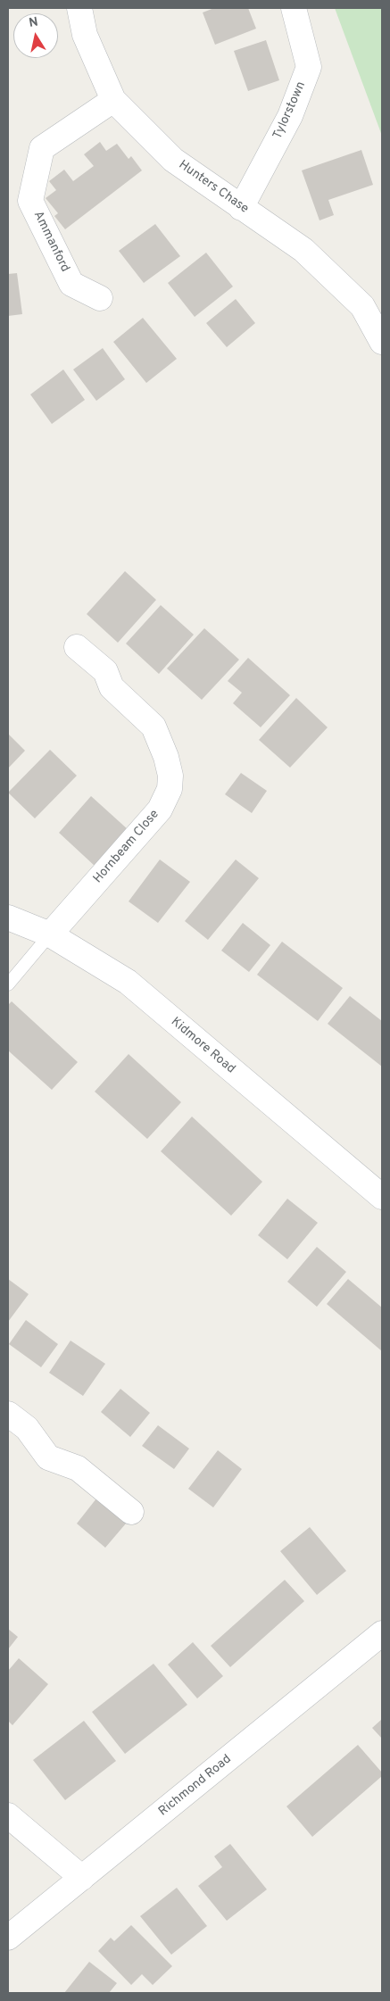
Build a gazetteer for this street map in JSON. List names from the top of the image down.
{
  "streets": {
    "street": [
      "Tylorstown",
      "Hunters Chase",
      "Ammanford",
      "Hornbeam Close",
      "Kidmore Road",
      "Richmond Road"
    ]
  },
  "crossings": [
    ["Tylorstown", "Hunters Chase"],
    ["Hunters Chase", "Ammanford"],
    ["Hornbeam Close", "Kidmore Road"]
  ],
  "north": "top"
}
